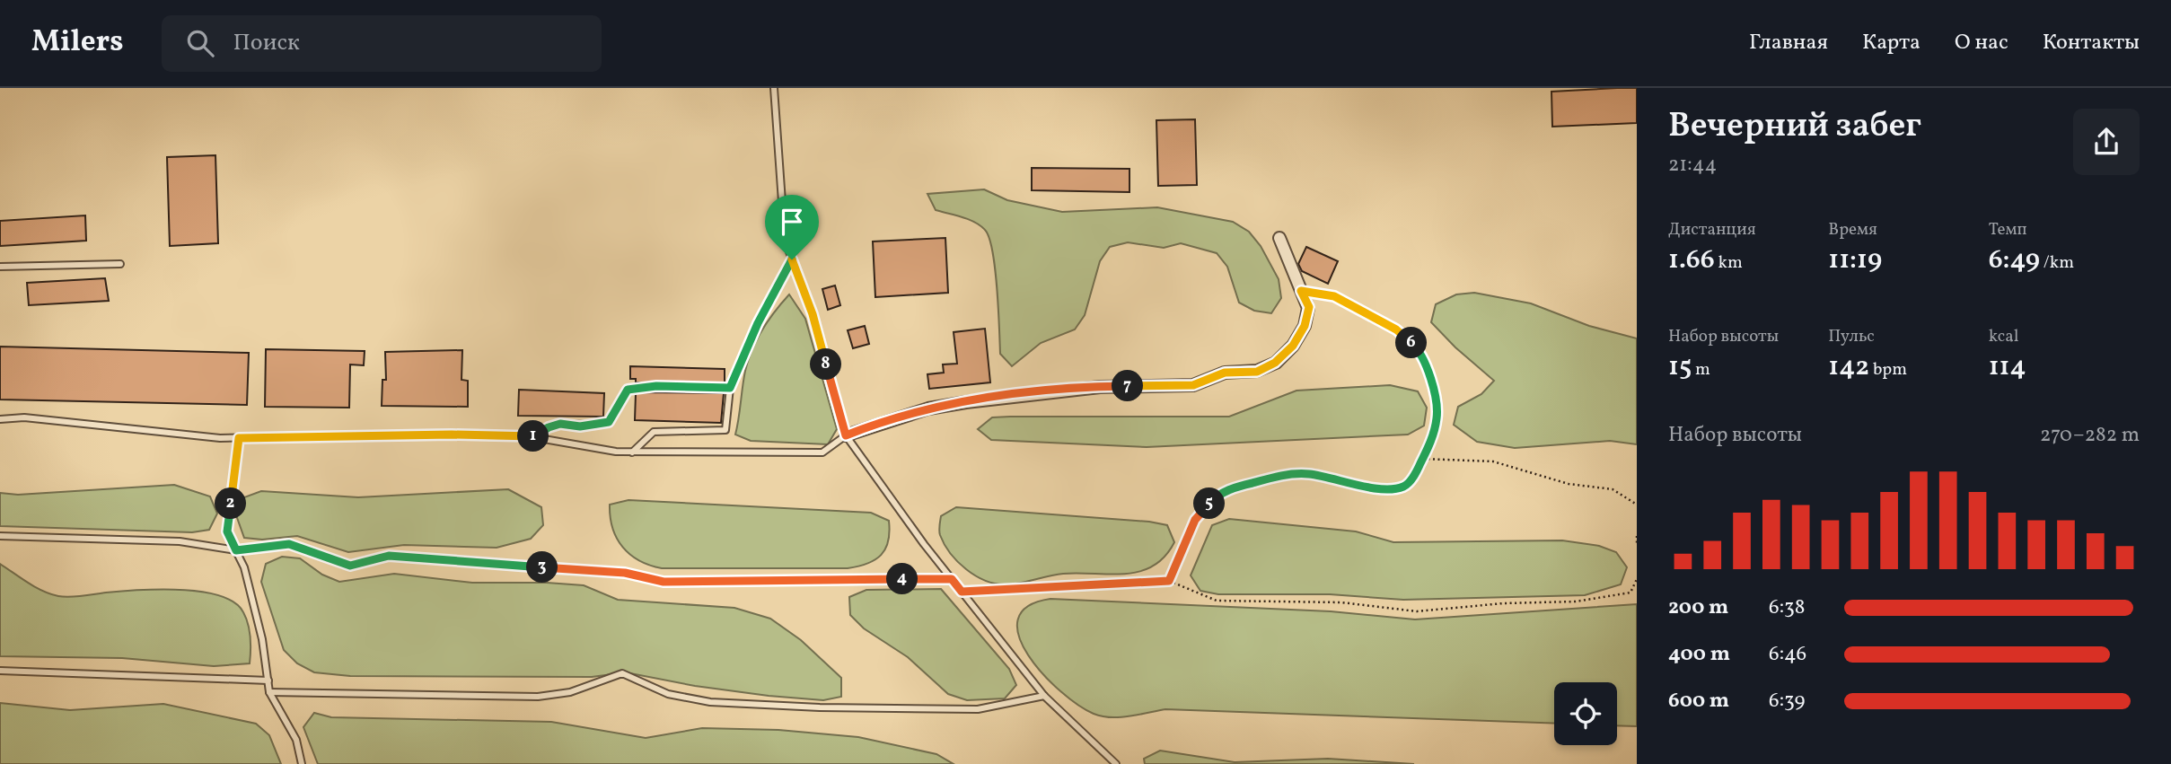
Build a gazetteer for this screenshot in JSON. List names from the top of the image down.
{
  "page": {
    "header": "Milers",
    "search": "Поиск",
    "nav": [
      "Главная",
      "Карта",
      "О нас",
      "Контакты"
    ],
    "heading": ["Вечерний забег", "21:44"],
    "stats": [
      ["Дистанция", "1.66 km"],
      ["Время", "11:19"],
      ["Темп", "6:49 /km"],
      ["Набор высоты", "15 m"],
      ["Пульс", "142 bpm"],
      ["kcal", "114"]
    ],
    "pins": [
      "6",
      "8",
      "7",
      "1",
      "2",
      "5",
      "3",
      "4"
    ],
    "chart": ["Набор высоты", "270–282 m"],
    "list": [
      {
        "name": "200 m",
        "note": "6:38"
      },
      {
        "name": "400 m",
        "note": "6:46"
      },
      {
        "name": "600 m",
        "note": "6:39"
      }
    ]
  }
}
